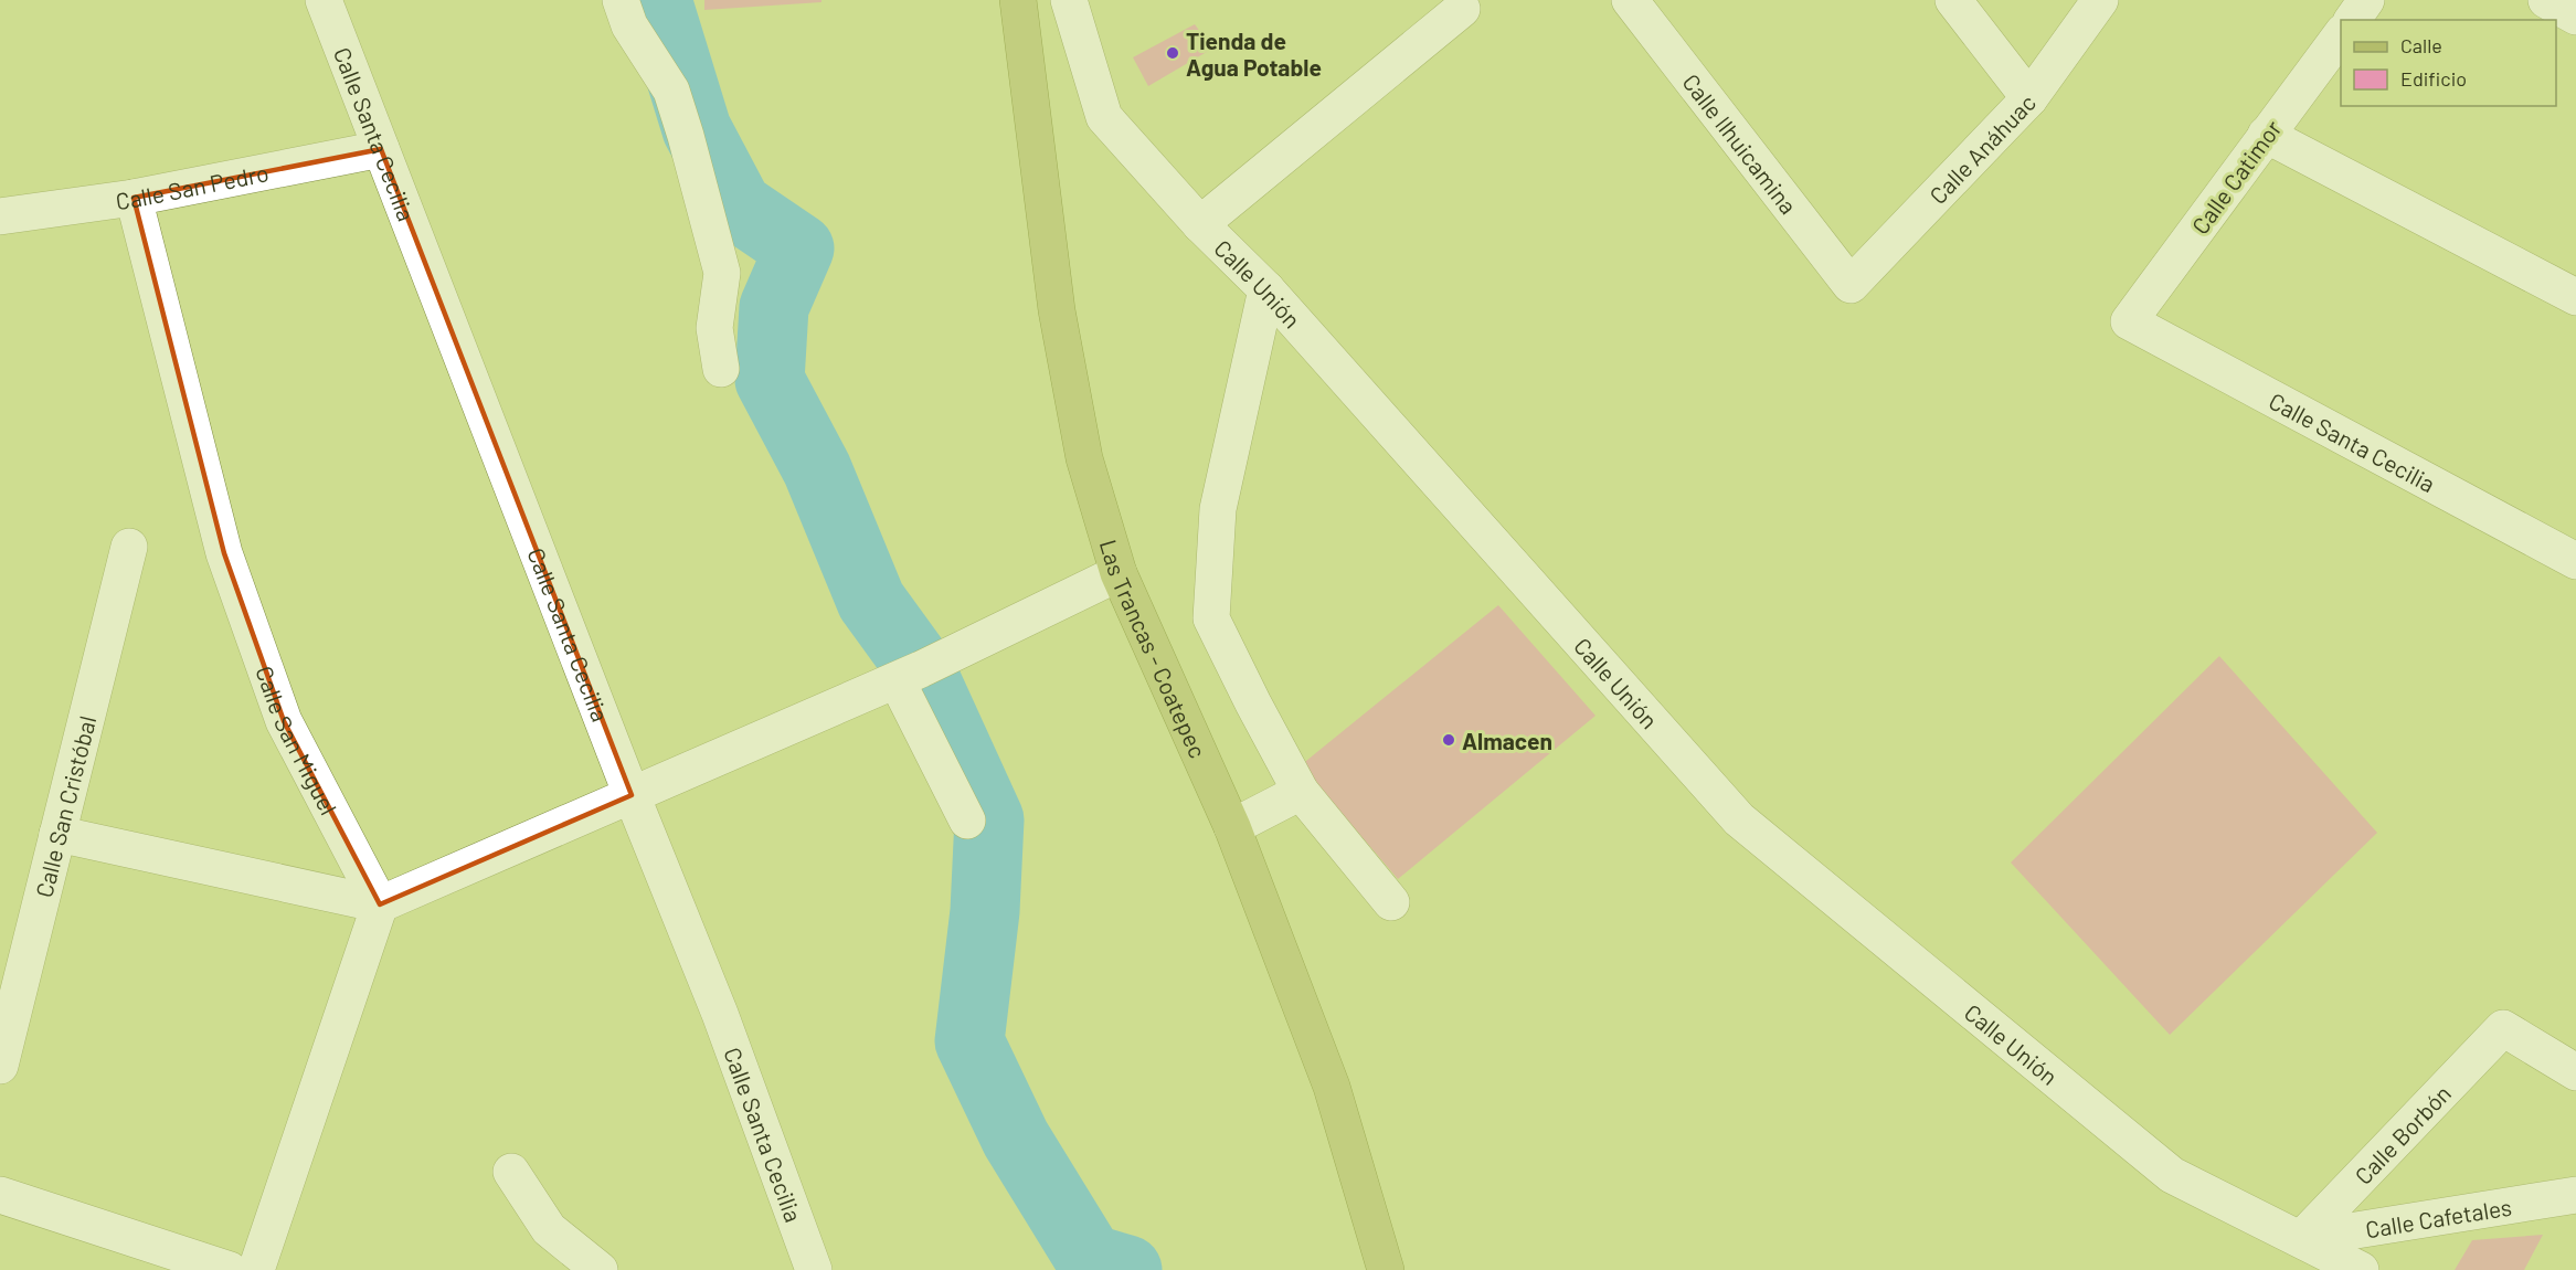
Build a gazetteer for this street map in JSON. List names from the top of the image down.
{
  "streets": {
    "main road": ["Las Trancas - Coatepec"],
    "street": [
      "Calle Santa Cecilia",
      "Calle Ilhuicamina",
      "Calle Anáhuac",
      "Calle Catimor",
      "Calle San Pedro",
      "Calle Unión",
      "Calle San Miguel",
      "Calle San Cristóbal",
      "Calle Borbón",
      "Calle Cafetales"
    ]
  },
  "crossings": [
    ["Calle Santa Cecilia", "Calle Catimor"],
    ["Calle Santa Cecilia", "Calle San Pedro"],
    ["Calle Ilhuicamina", "Calle Anáhuac"],
    ["Calle San Pedro", "Calle San Miguel"],
    ["Calle Unión", "Calle Borbón"],
    ["Calle Unión", "Calle Cafetales"],
    ["Calle Borbón", "Calle Cafetales"]
  ],
  "places": ["Tienda de Agua Potable", "Almacen"],
  "legend": ["Calle", "Edificio"]
}
